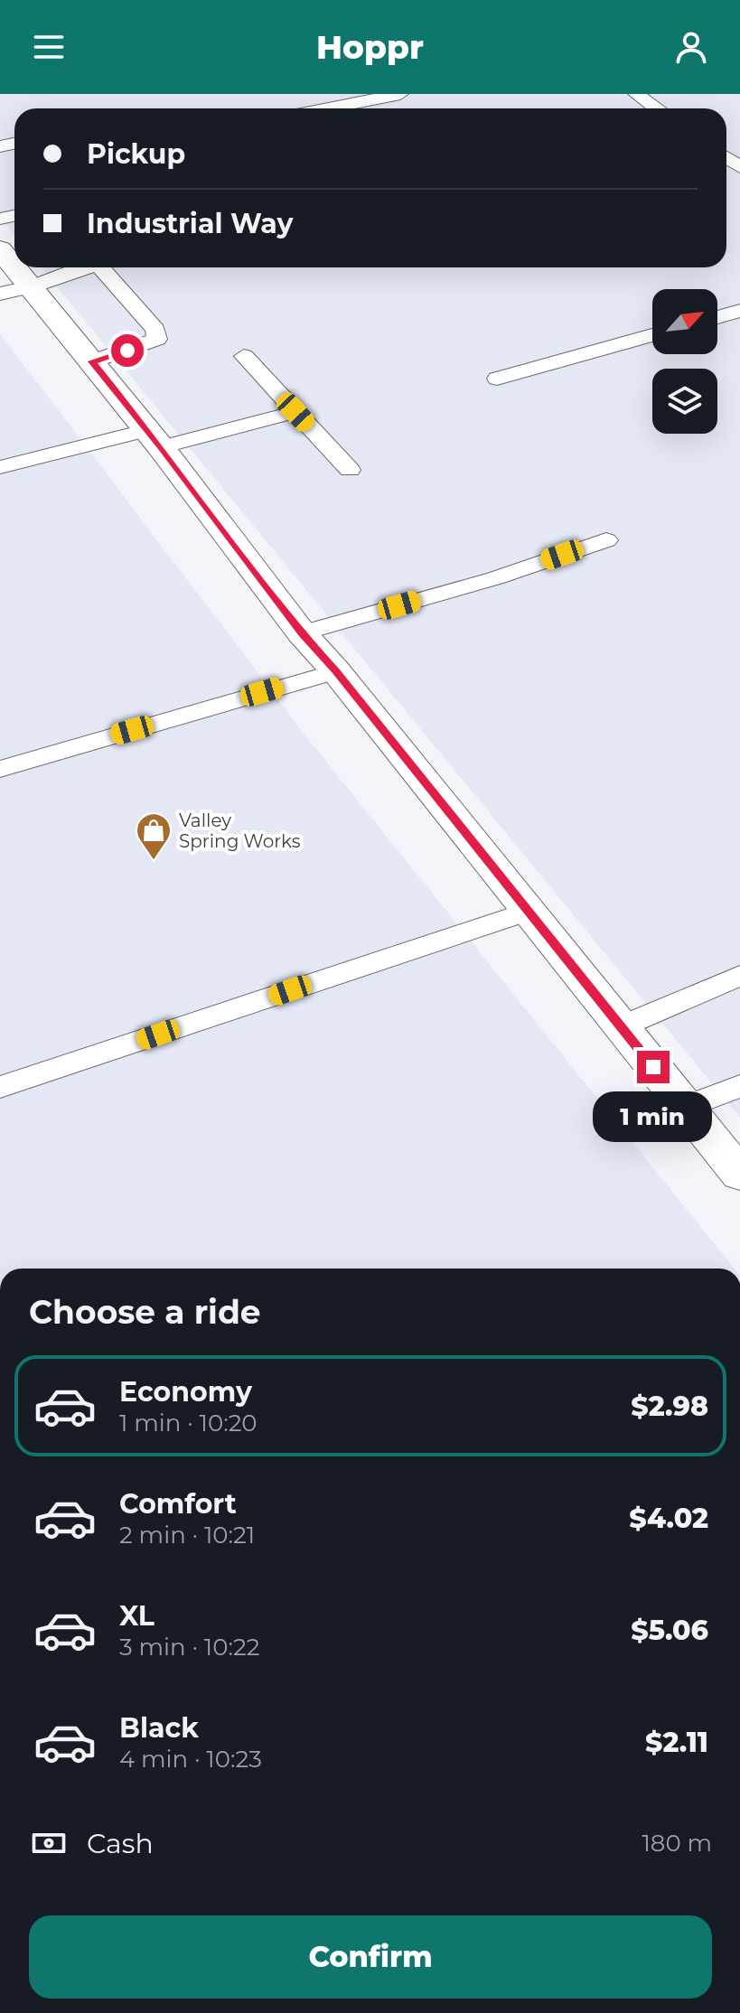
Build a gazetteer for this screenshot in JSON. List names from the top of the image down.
{
  "places": {
    "shop": ["Valley Spring Works"]
  },
  "north": "top right",
  "page": {
    "header": "Hoppr",
    "banner": ["Pickup", "Industrial Way"],
    "bubble": "1 min",
    "heading": "Choose a ride",
    "list": [
      {
        "name": "Economy",
        "note": "1 min · 10:20",
        "value": "$2.98"
      },
      {
        "name": "Comfort",
        "note": "2 min · 10:21",
        "value": "$4.02"
      },
      {
        "name": "XL",
        "note": "3 min · 10:22",
        "value": "$5.06"
      },
      {
        "name": "Black",
        "note": "4 min · 10:23",
        "value": "$2.11"
      }
    ],
    "pay": ["Cash", "180 m"],
    "buttons": "Confirm"
  }
}
